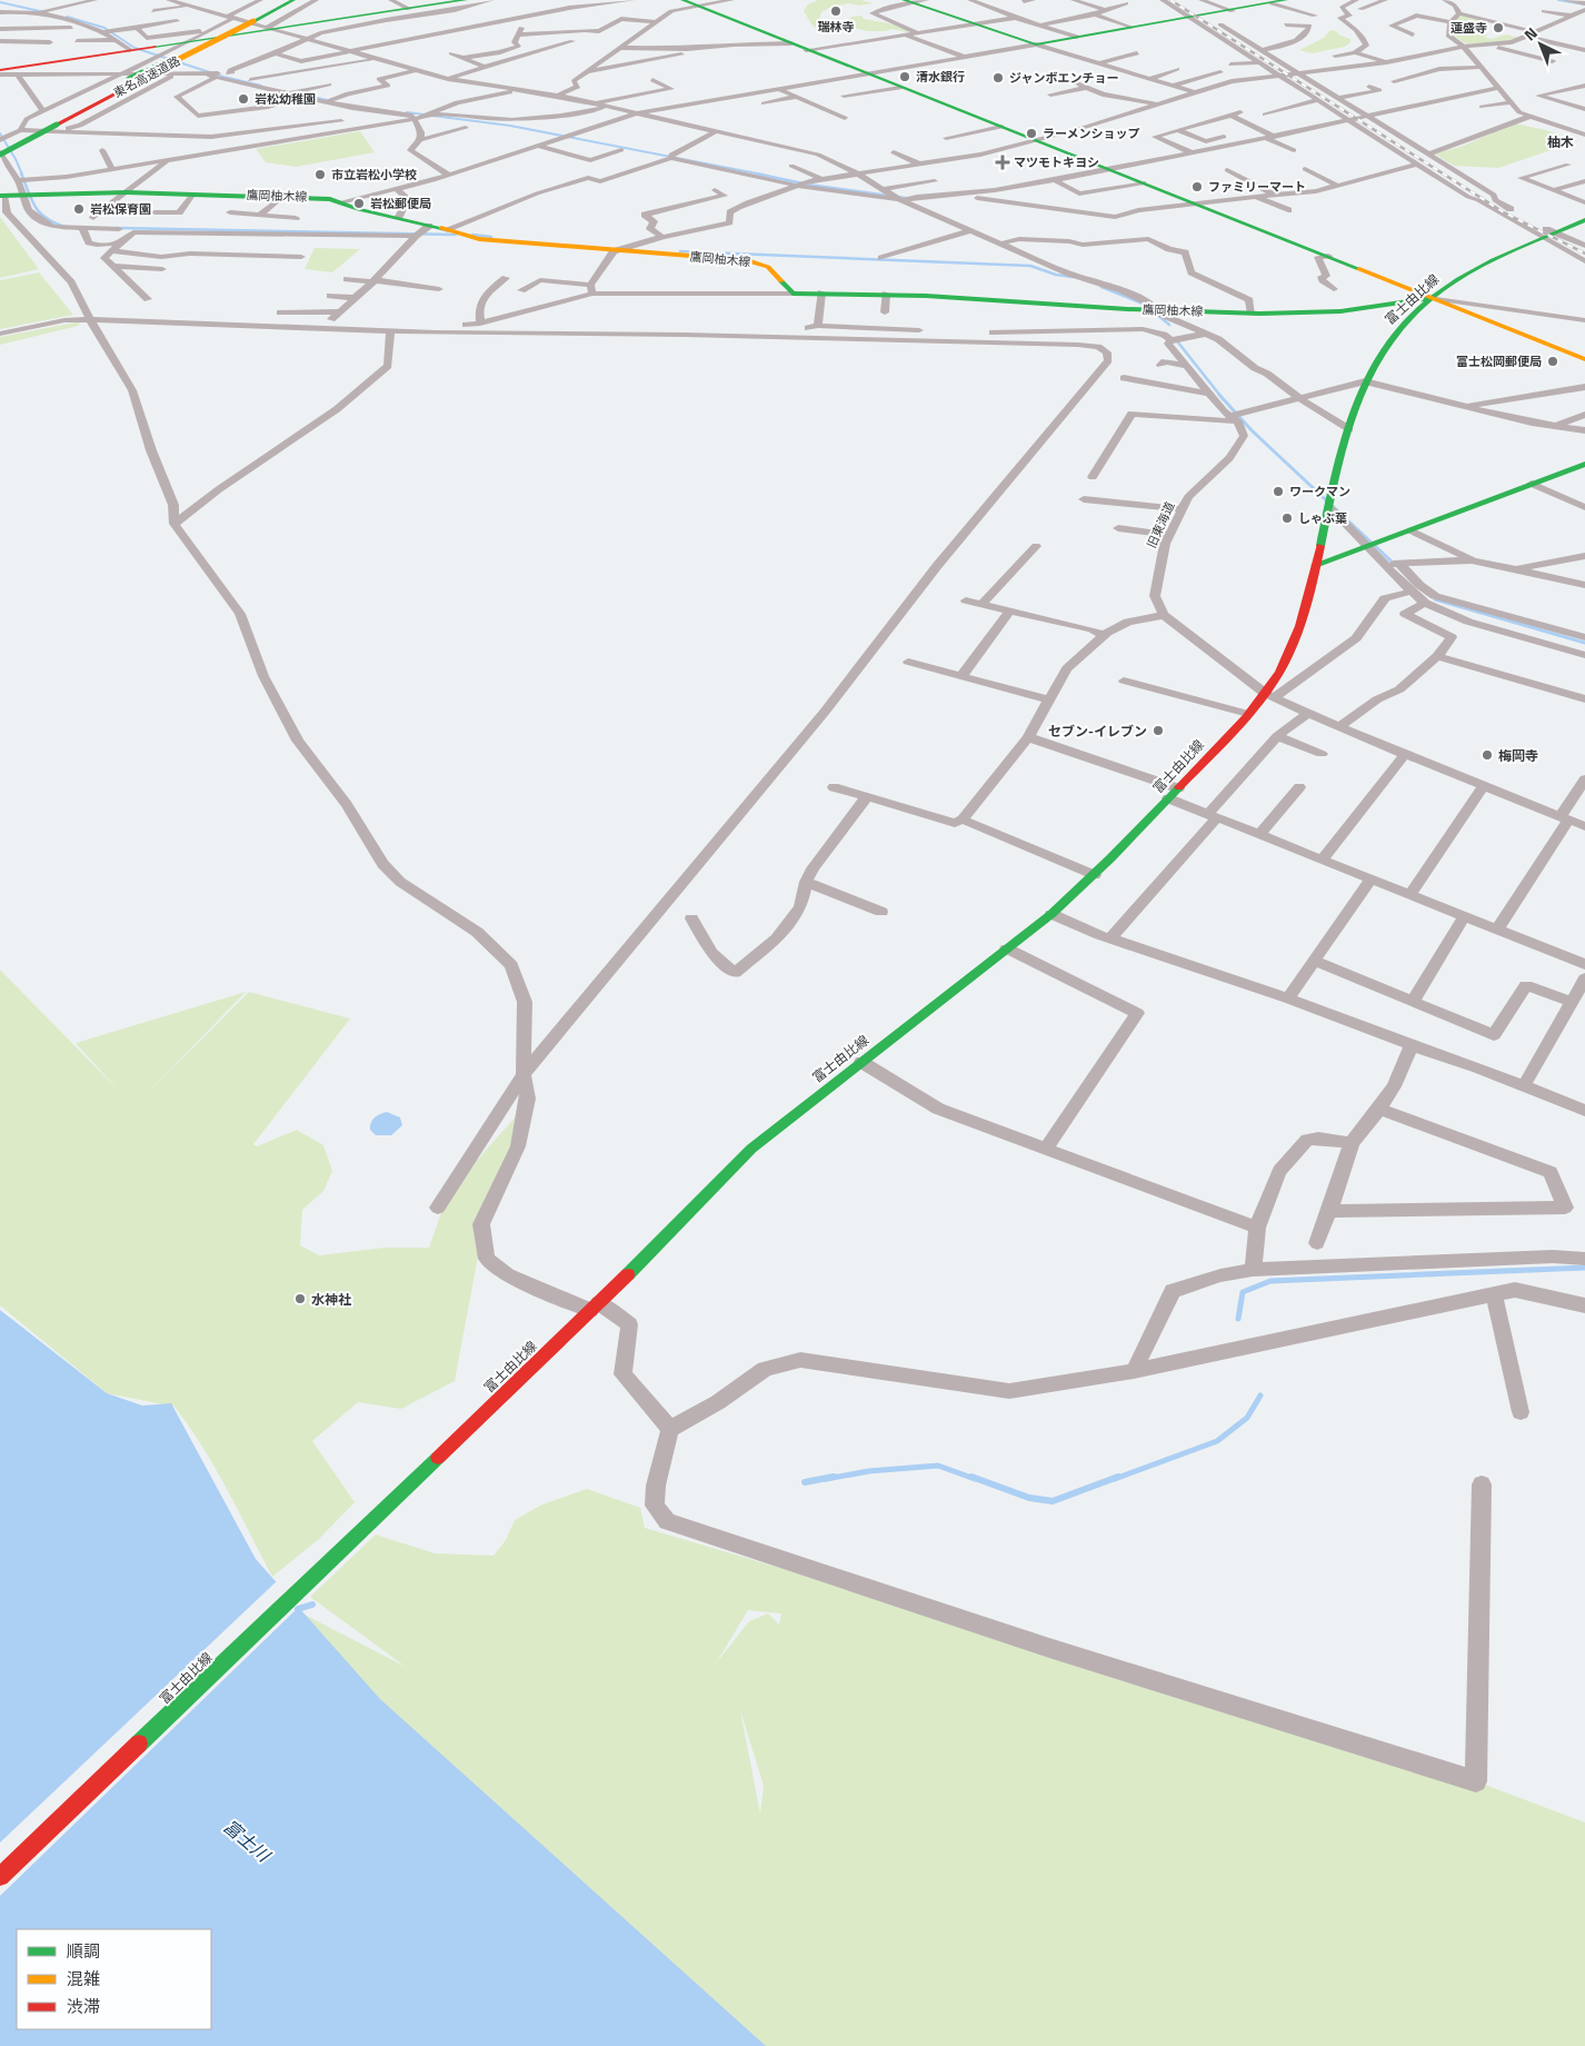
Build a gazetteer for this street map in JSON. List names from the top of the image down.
{
  "streets": {
    "main road": ["東名高速道路", "鷹岡柚木線", "富士由比線"],
    "street": ["旧東海道"]
  },
  "crossings": [
    ["鷹岡柚木線", "富士由比線"]
  ],
  "districts": ["柚木"],
  "water": ["富士川"],
  "places": {
    "other": [
      "瑞林寺",
      "蓮盛寺",
      "清水銀行",
      "ジャンボエンチョー",
      "岩松幼稚園",
      "ラーメンショップ",
      "市立岩松小学校",
      "ファミリーマート",
      "岩松郵便局",
      "岩松保育園",
      "富士松岡郵便局",
      "ワークマン",
      "しゃぶ葉",
      "セブン-イレブン",
      "梅岡寺",
      "水神社"
    ],
    "health": ["マツモトキヨシ"]
  },
  "legend": ["順調", "混雑", "渋滞"],
  "north": "top left"
}
